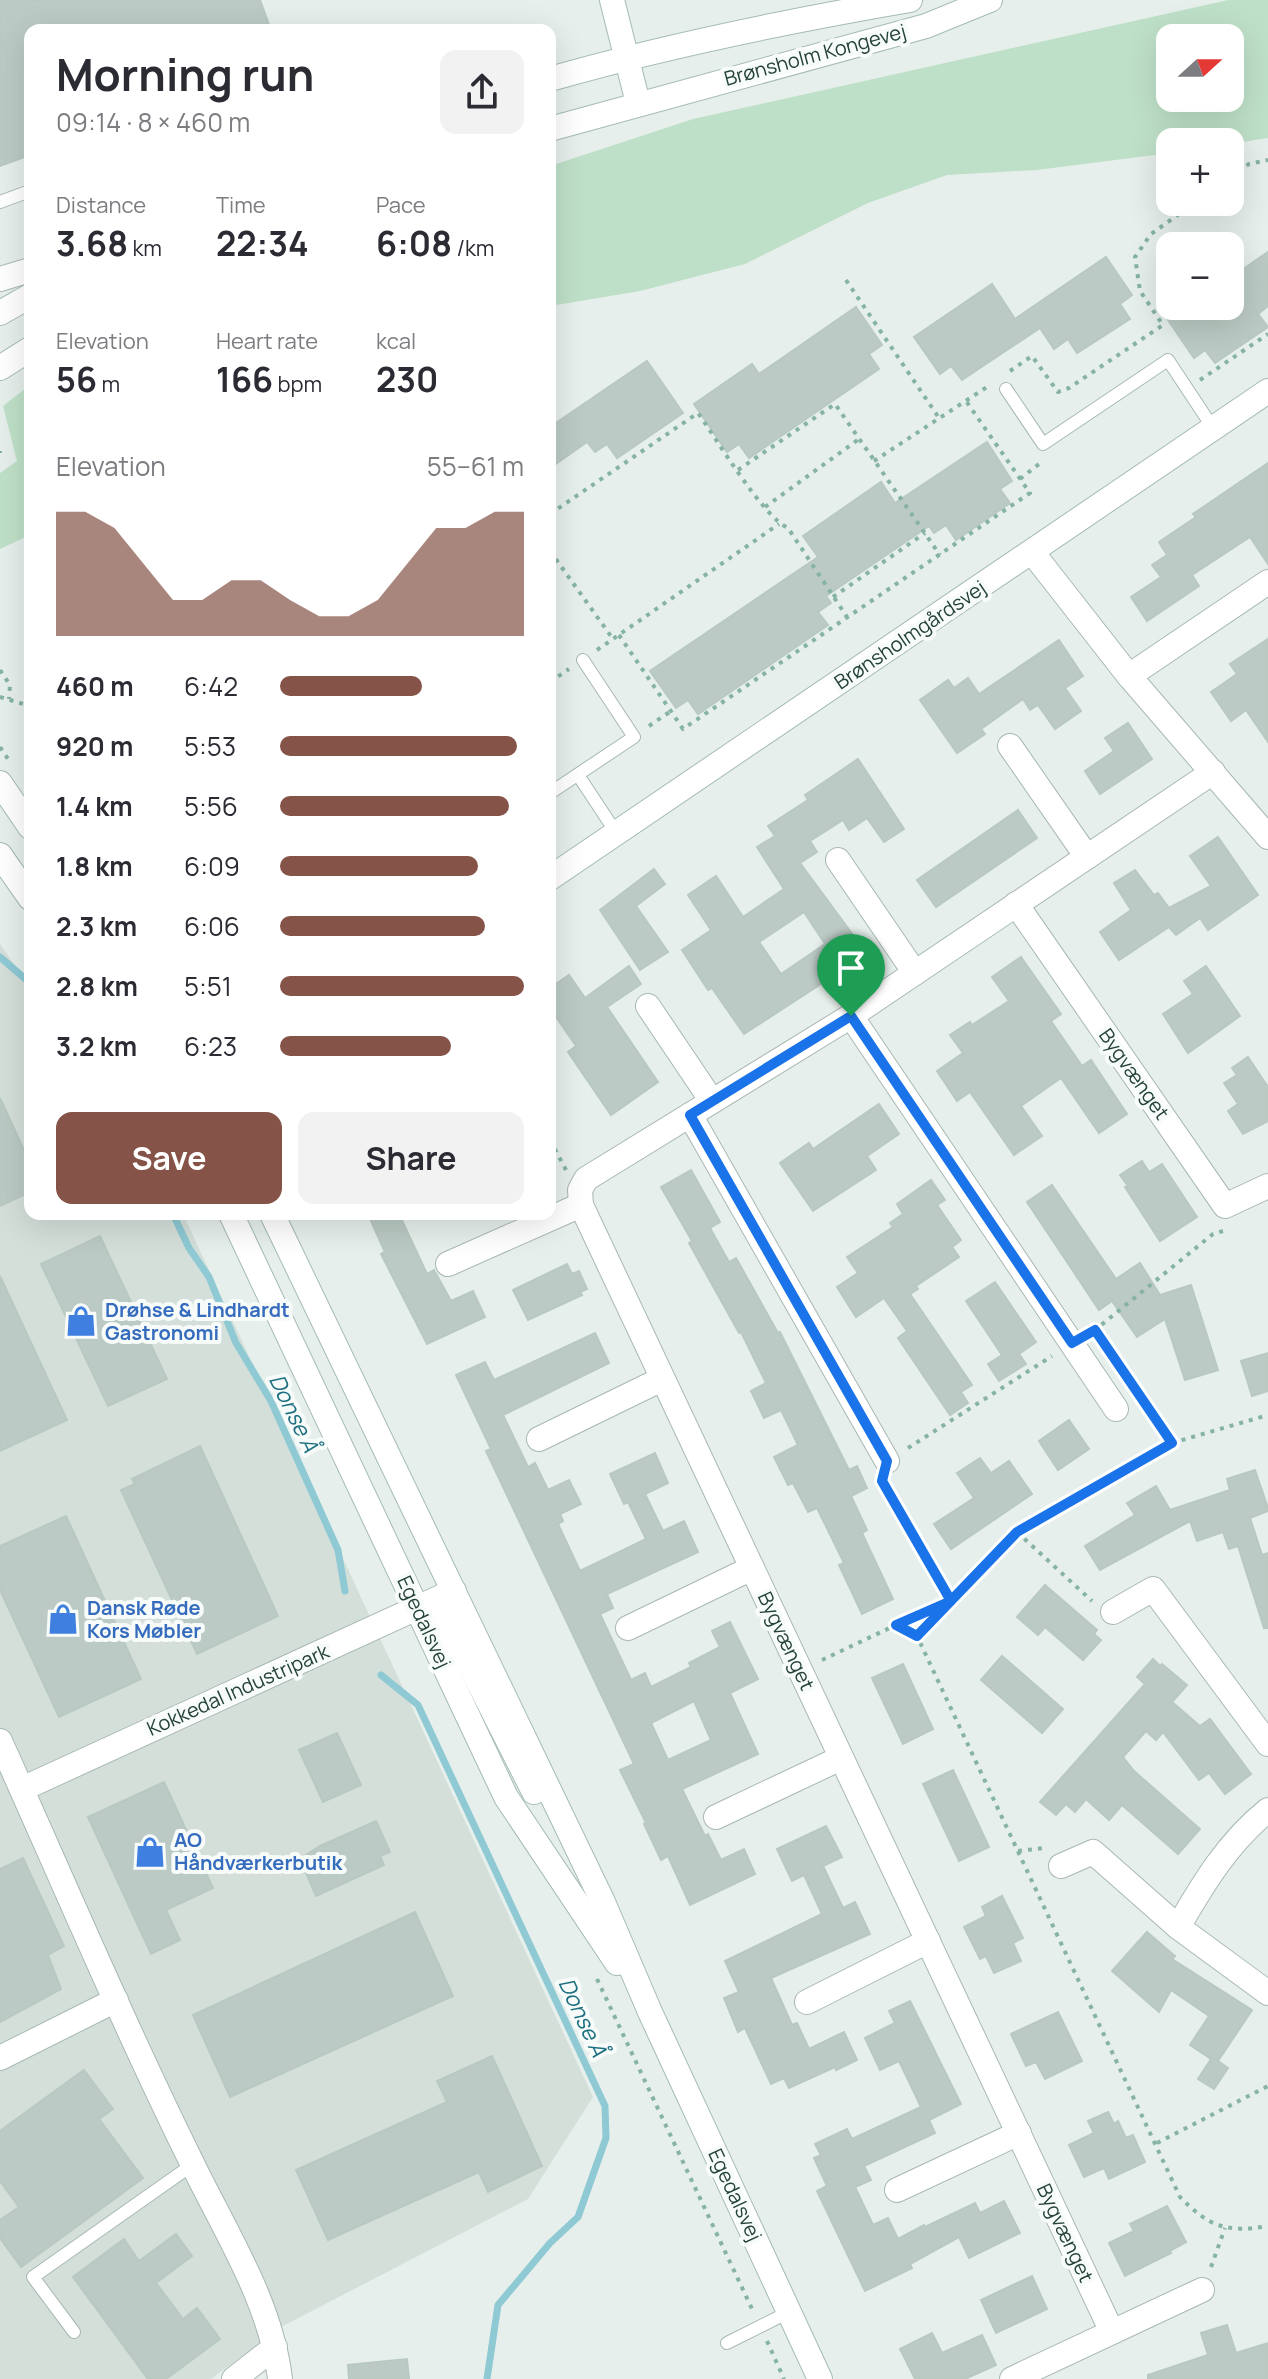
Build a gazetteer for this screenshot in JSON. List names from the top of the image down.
{
  "streets": {
    "street": [
      "Brønsholm Kongevej",
      "Brønsholmgårdsvej",
      "Bygvænget",
      "Egedalsvej",
      "Kokkedal Industripark"
    ]
  },
  "crossings": [
    ["Egedalsvej", "Kokkedal Industripark"]
  ],
  "water": ["Donse Å"],
  "places": {
    "shop": ["Drøhse & Lindhardt Gastronomi", "Dansk Røde Kors Møbler", "AO Håndværkerbutik"]
  },
  "north": "right",
  "page": {
    "map_buttons": ["+", "−"],
    "heading": ["Morning run", "09:14 · 8 × 460 m"],
    "stats": [
      ["Distance", "3.68 km"],
      ["Time", "22:34"],
      ["Pace", "6:08 /km"],
      ["Elevation", "56 m"],
      ["Heart rate", "166 bpm"],
      ["kcal", "230"]
    ],
    "chart": ["Elevation", "55–61 m"],
    "list": [
      {
        "name": "460 m",
        "note": "6:42"
      },
      {
        "name": "920 m",
        "note": "5:53"
      },
      {
        "name": "1.4 km",
        "note": "5:56"
      },
      {
        "name": "1.8 km",
        "note": "6:09"
      },
      {
        "name": "2.3 km",
        "note": "6:06"
      },
      {
        "name": "2.8 km",
        "note": "5:51"
      },
      {
        "name": "3.2 km",
        "note": "6:23"
      }
    ],
    "buttons": ["Save", "Share"]
  }
}
